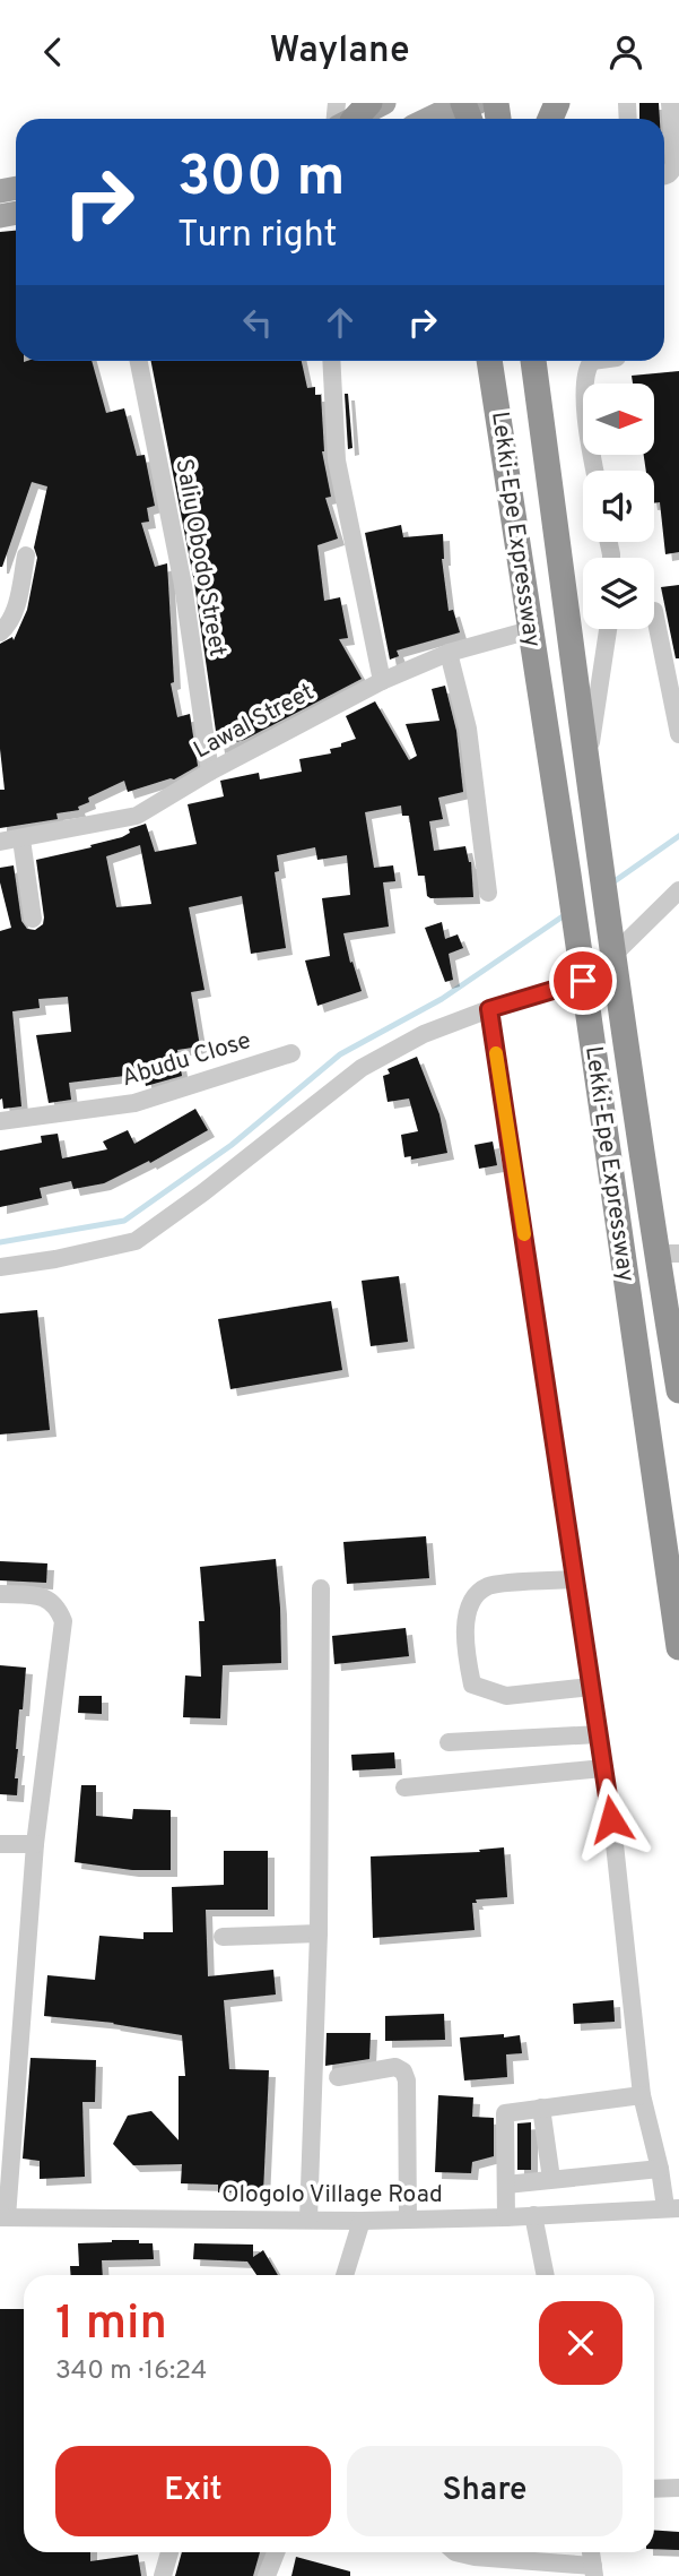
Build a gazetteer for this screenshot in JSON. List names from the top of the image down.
{
  "streets": {
    "highway": ["Lekki-Epe Expressway"],
    "street": [
      "Saliu Obodo Street",
      "Lawal Street",
      "Abudu Close",
      "Ologolo Village Road"
    ]
  },
  "crossings": [
    ["Lekki-Epe Expressway", "Lawal Street"],
    ["Saliu Obodo Street", "Lawal Street"]
  ],
  "north": "right",
  "page": {
    "header": "Waylane",
    "turn": ["300 m", "Turn right"],
    "heading": ["1 min", "340 m · 16:24"],
    "buttons": ["Exit", "Share"]
  }
}
